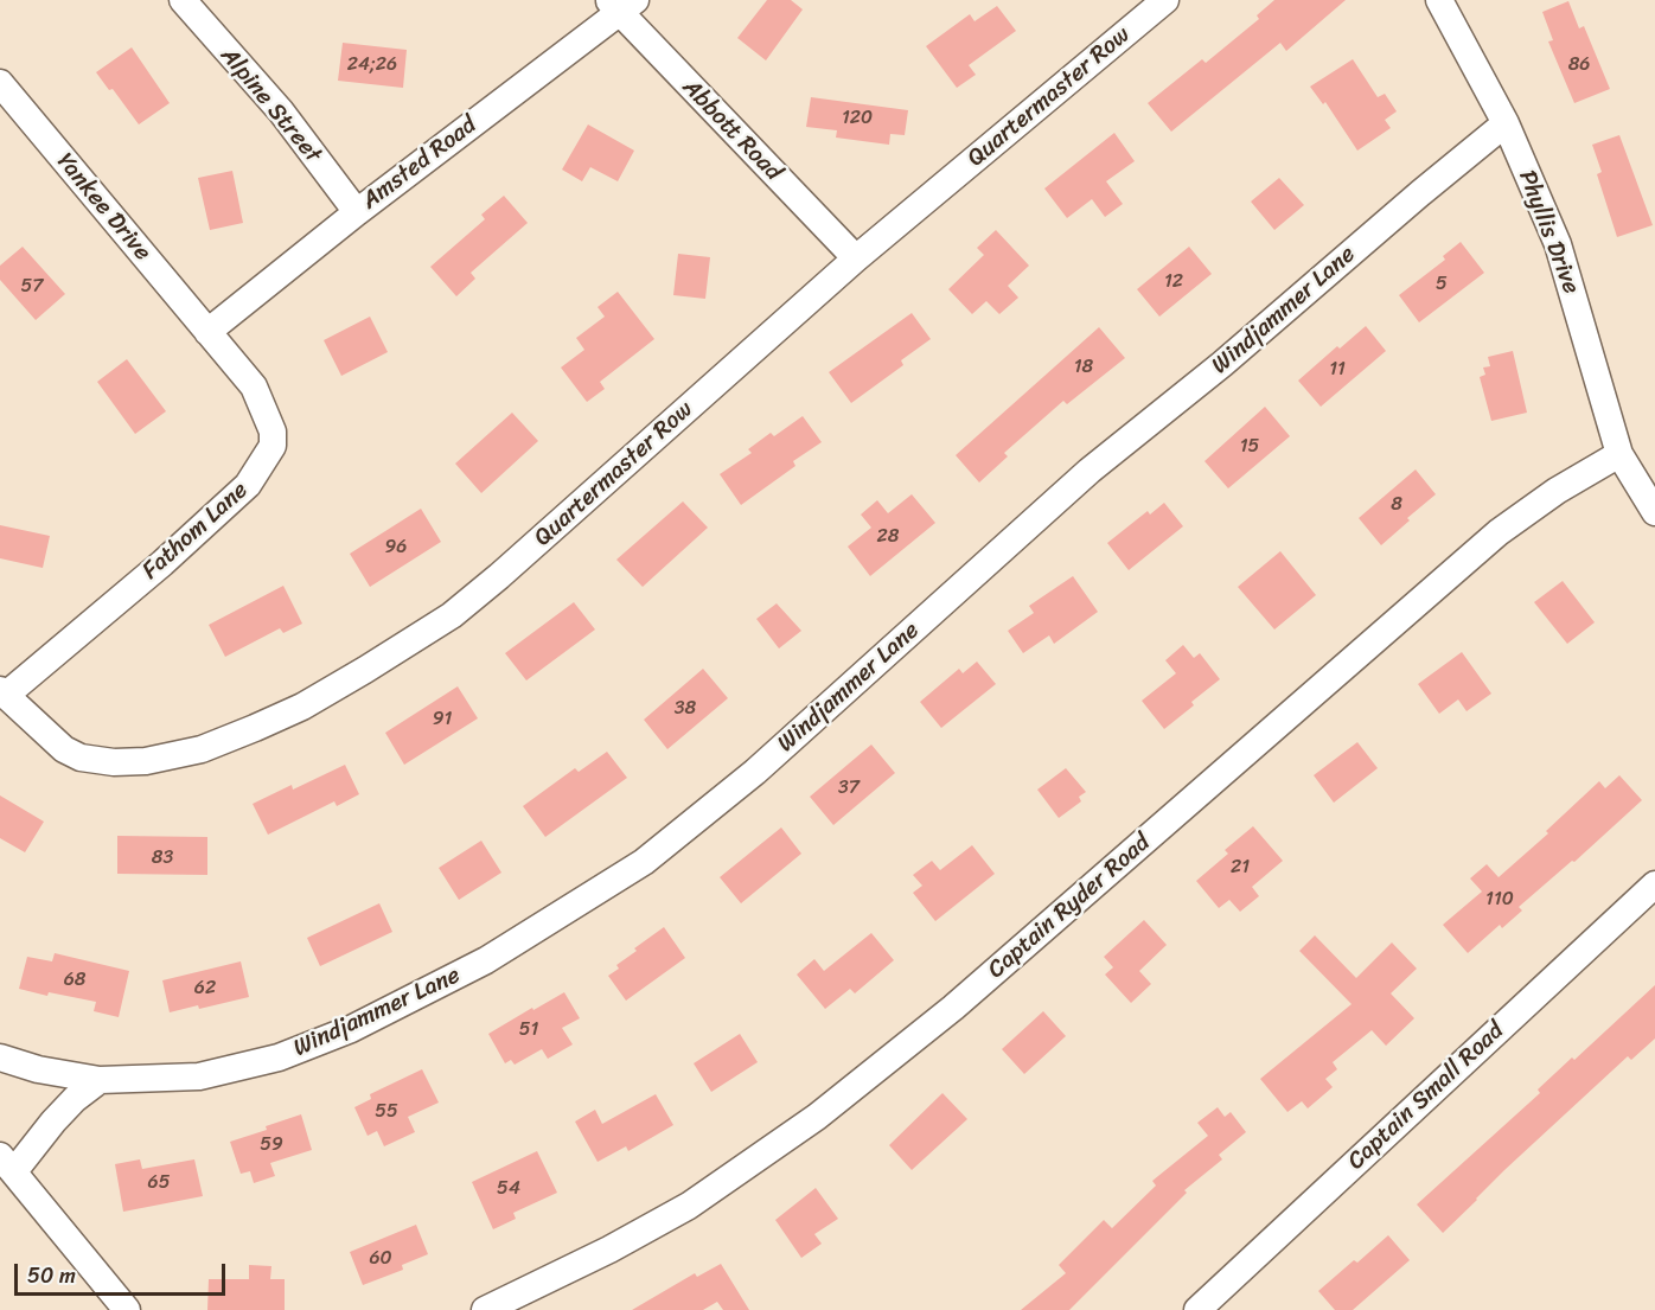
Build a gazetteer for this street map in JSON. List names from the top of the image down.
{
  "streets": {
    "street": [
      "Quartermaster Row",
      "Alpine Street",
      "Abbott Road",
      "Amsted Road",
      "Yankee Drive",
      "Phyllis Drive",
      "Windjammer Lane",
      "Fathom Lane",
      "Captain Ryder Road",
      "Captain Small Road"
    ]
  },
  "crossings": [
    ["Quartermaster Row", "Abbott Road"],
    ["Quartermaster Row", "Fathom Lane"],
    ["Alpine Street", "Amsted Road"],
    ["Abbott Road", "Amsted Road"],
    ["Amsted Road", "Yankee Drive"],
    ["Amsted Road", "Fathom Lane"],
    ["Yankee Drive", "Fathom Lane"],
    ["Phyllis Drive", "Windjammer Lane"],
    ["Phyllis Drive", "Captain Ryder Road"]
  ],
  "house_numbers": [
    "24;26",
    "86",
    "120",
    "12",
    "5",
    "57",
    "18",
    "11",
    "15",
    "8",
    "28",
    "96",
    "38",
    "91",
    "37",
    "83",
    "21",
    "110",
    "68",
    "62",
    "51",
    "55",
    "59",
    "65",
    "54",
    "60"
  ],
  "scale_bar": "50 m"
}
